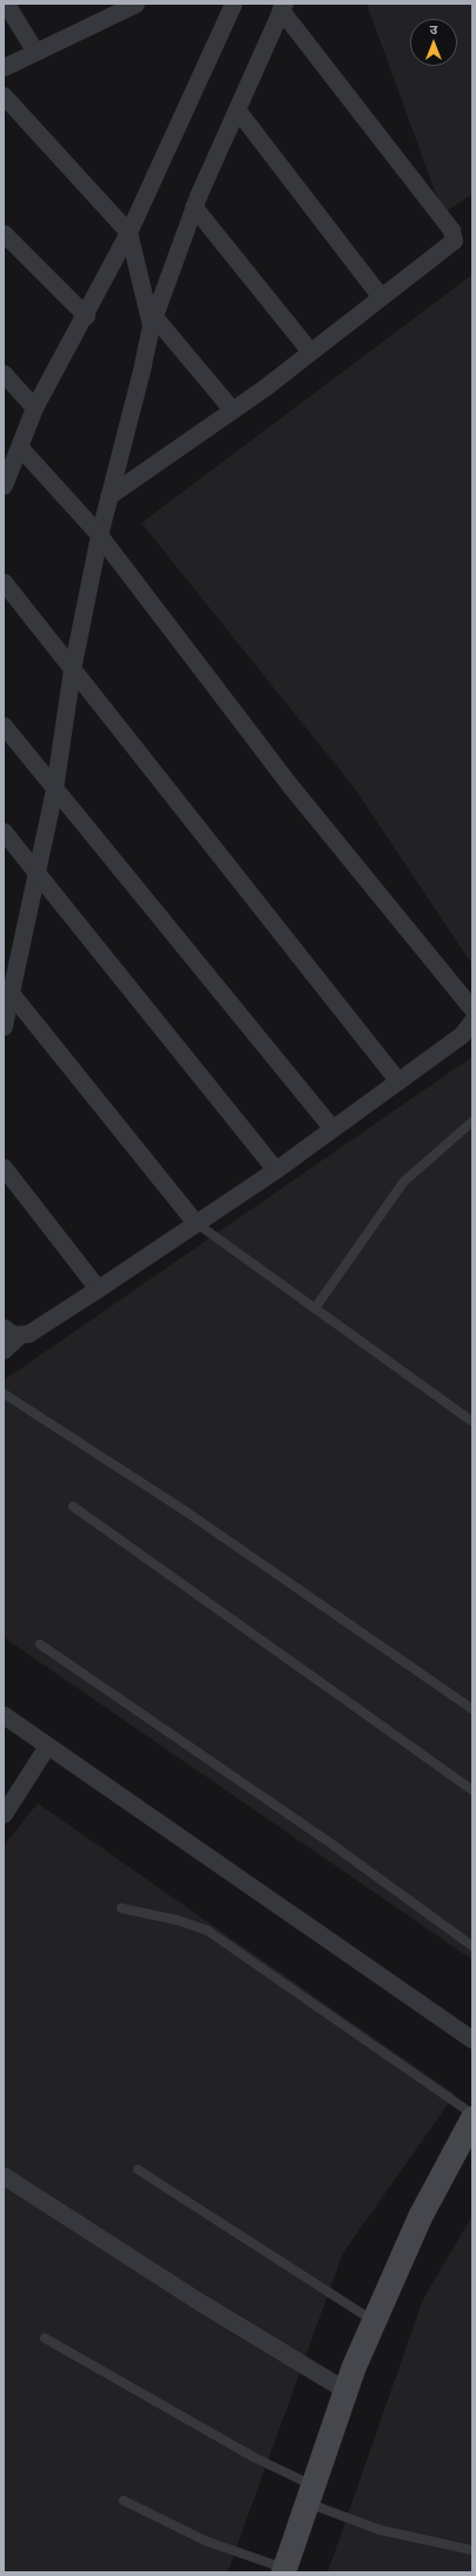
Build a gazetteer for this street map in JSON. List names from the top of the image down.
{
  "north": "top"
}
